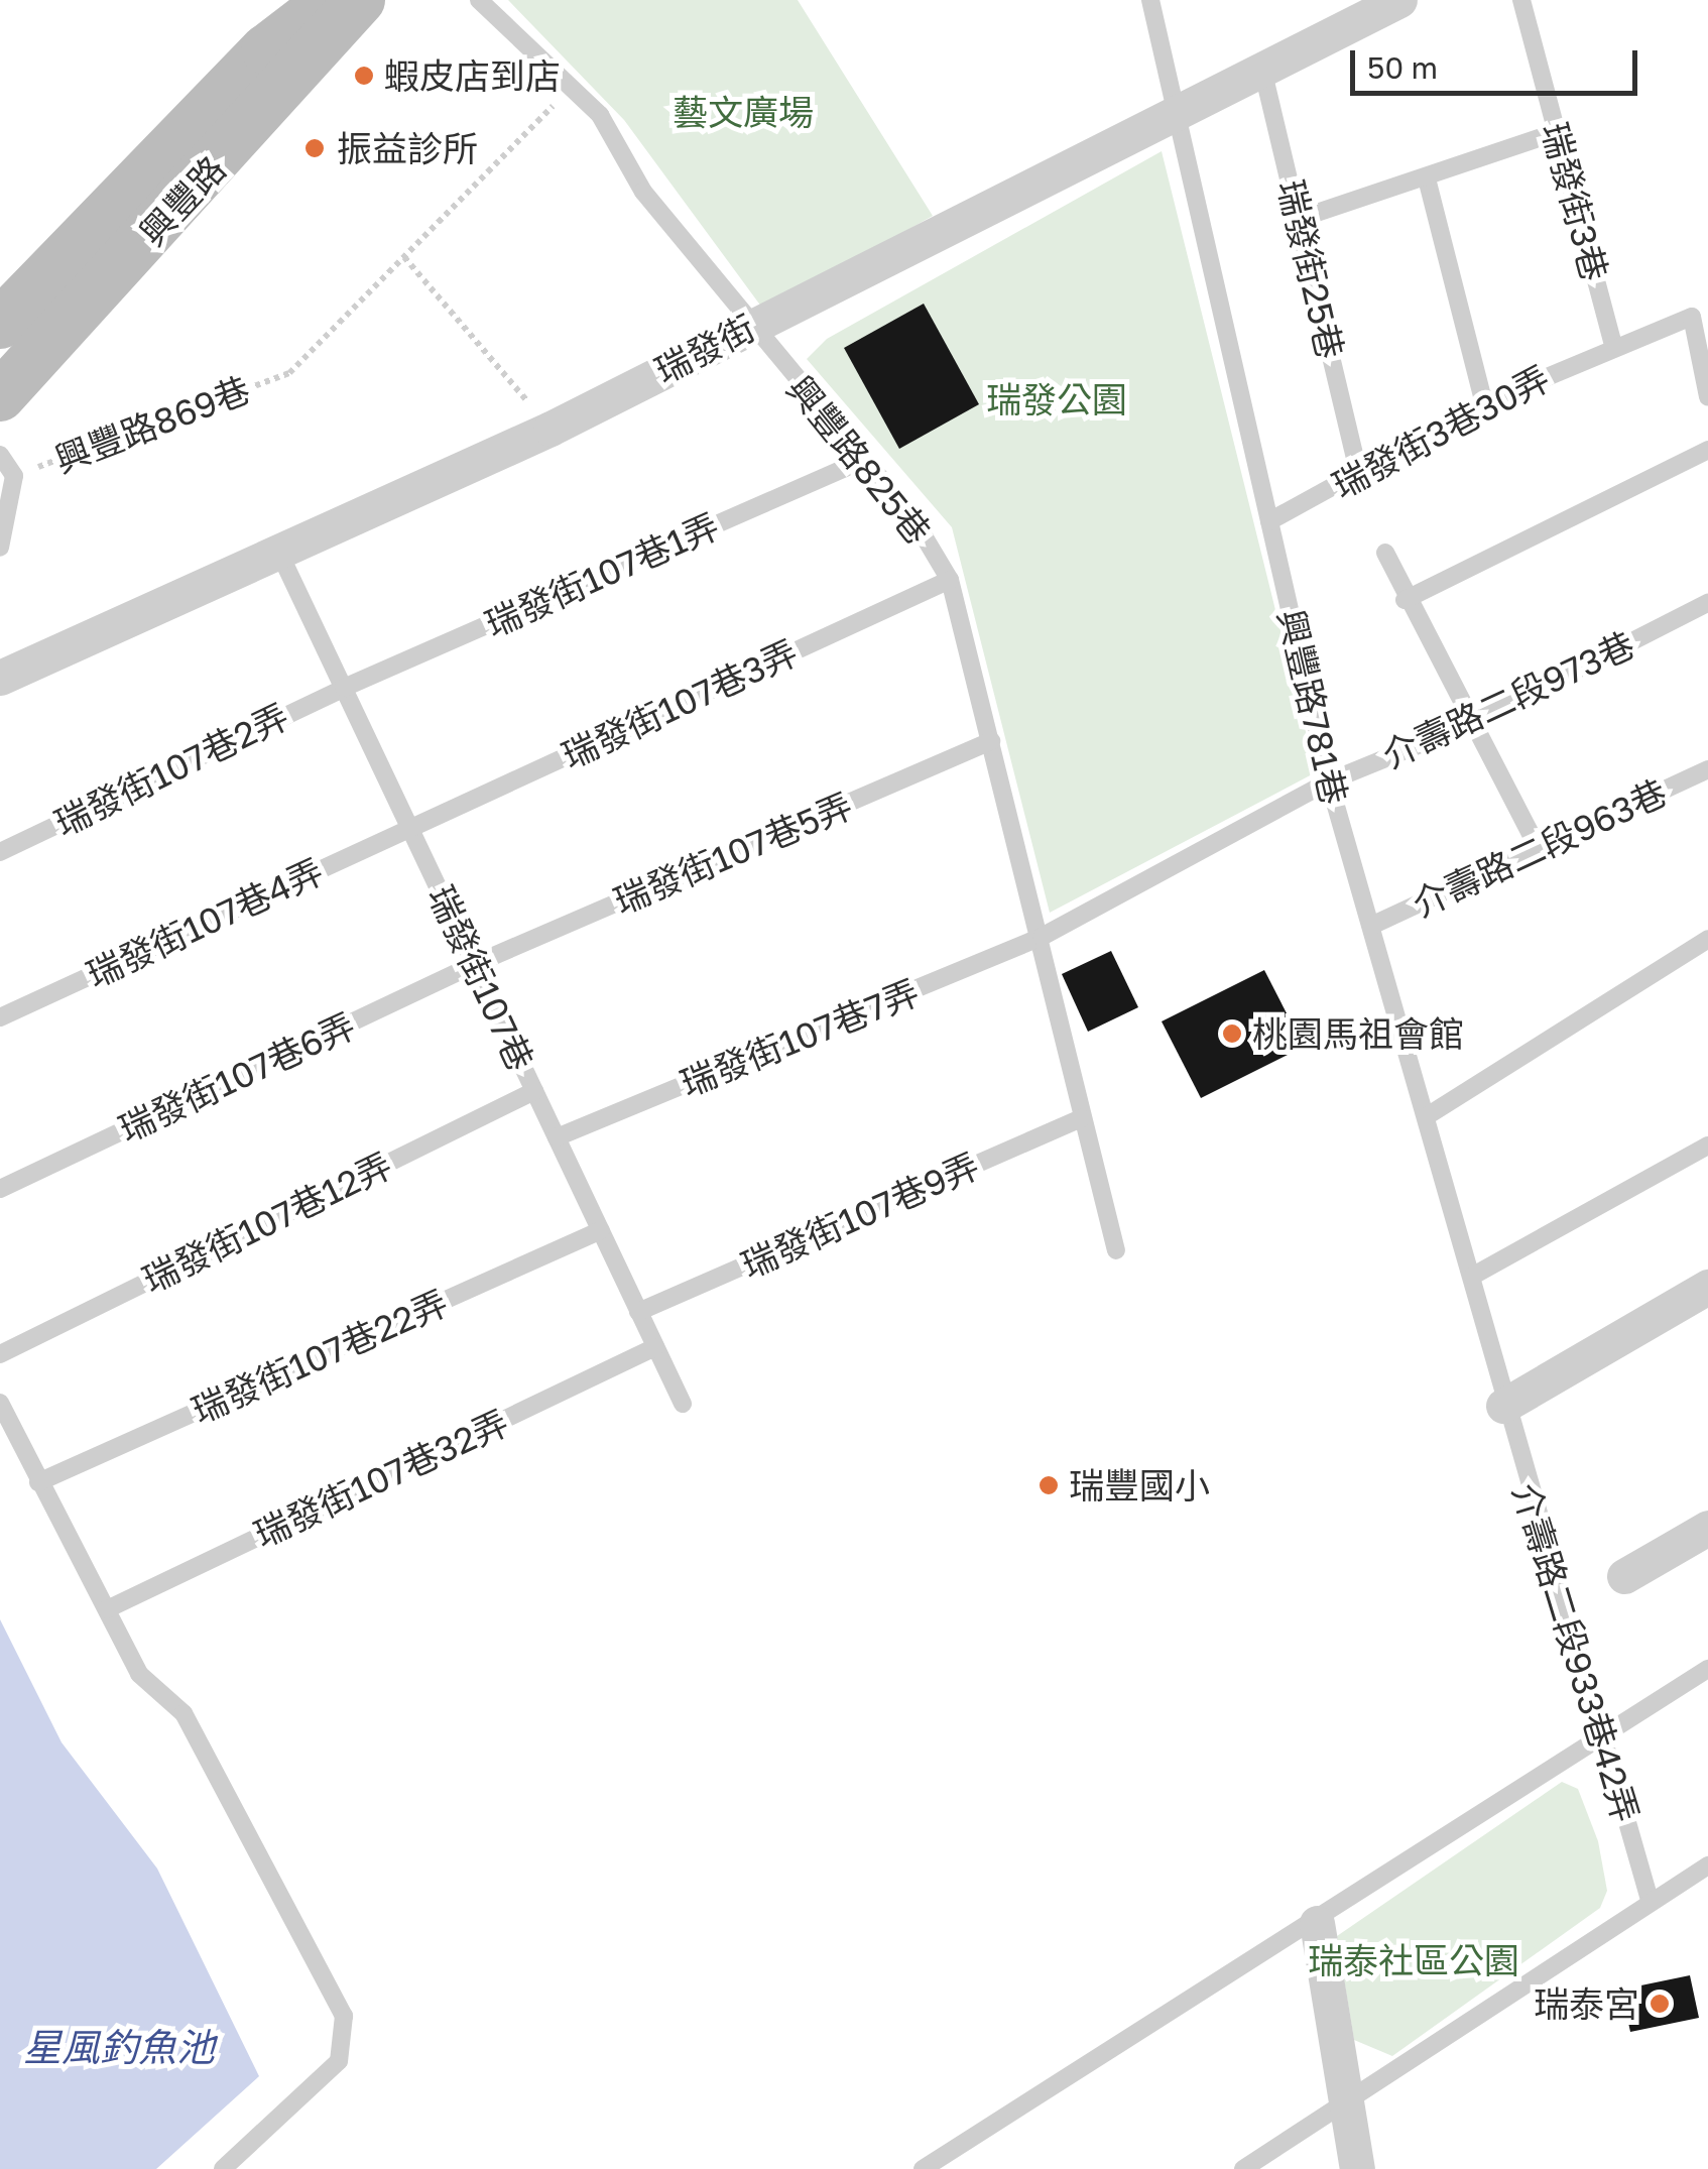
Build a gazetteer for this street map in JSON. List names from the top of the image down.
{
  "streets": {
    "main road": ["興豐路"],
    "street": ["瑞發街"],
    "lane": [
      "瑞發街3巷",
      "瑞發街25巷",
      "瑞發街3巷30弄",
      "興豐路825巷",
      "瑞發街107巷1弄",
      "介壽路二段973巷",
      "瑞發街107巷3弄",
      "興豐路781巷",
      "瑞發街107巷2弄",
      "介壽路二段963巷",
      "瑞發街107巷5弄",
      "瑞發街107巷4弄",
      "瑞發街107巷",
      "瑞發街107巷7弄",
      "瑞發街107巷6弄",
      "瑞發街107巷9弄",
      "瑞發街107巷12弄",
      "瑞發街107巷22弄",
      "瑞發街107巷32弄",
      "介壽路二段933巷42弄"
    ],
    "path": ["興豐路869巷"]
  },
  "crossings": [
    ["瑞發街3巷", "瑞發街3巷30弄"],
    ["瑞發街25巷", "瑞發街"],
    ["瑞發街25巷", "瑞發街3巷30弄"],
    ["瑞發街", "興豐路825巷"],
    ["瑞發街", "興豐路781巷"],
    ["瑞發街", "瑞發街107巷"],
    ["瑞發街3巷30弄", "興豐路781巷"],
    ["興豐路825巷", "瑞發街107巷1弄"],
    ["興豐路825巷", "介壽路二段973巷"],
    ["興豐路825巷", "瑞發街107巷3弄"],
    ["興豐路825巷", "瑞發街107巷5弄"],
    ["興豐路825巷", "瑞發街107巷7弄"],
    ["興豐路825巷", "瑞發街107巷9弄"],
    ["瑞發街107巷1弄", "瑞發街107巷2弄"],
    ["瑞發街107巷1弄", "瑞發街107巷"],
    ["介壽路二段973巷", "興豐路781巷"],
    ["介壽路二段973巷", "瑞發街107巷7弄"],
    ["瑞發街107巷3弄", "瑞發街107巷4弄"],
    ["瑞發街107巷3弄", "瑞發街107巷"],
    ["興豐路781巷", "介壽路二段963巷"],
    ["興豐路781巷", "介壽路二段933巷42弄"],
    ["瑞發街107巷2弄", "瑞發街107巷"],
    ["瑞發街107巷5弄", "瑞發街107巷"],
    ["瑞發街107巷5弄", "瑞發街107巷6弄"],
    ["瑞發街107巷4弄", "瑞發街107巷"],
    ["瑞發街107巷", "瑞發街107巷7弄"],
    ["瑞發街107巷", "瑞發街107巷6弄"],
    ["瑞發街107巷", "瑞發街107巷9弄"],
    ["瑞發街107巷", "瑞發街107巷12弄"],
    ["瑞發街107巷", "瑞發街107巷22弄"],
    ["瑞發街107巷", "瑞發街107巷32弄"]
  ],
  "water": ["星風釣魚池"],
  "parks": ["藝文廣場", "瑞發公園", "瑞泰社區公園"],
  "places": [
    "蝦皮店到店",
    "振益診所",
    "桃園馬祖會館",
    "瑞豐國小",
    "瑞泰宮"
  ],
  "scale_bar": "50 m"
}
